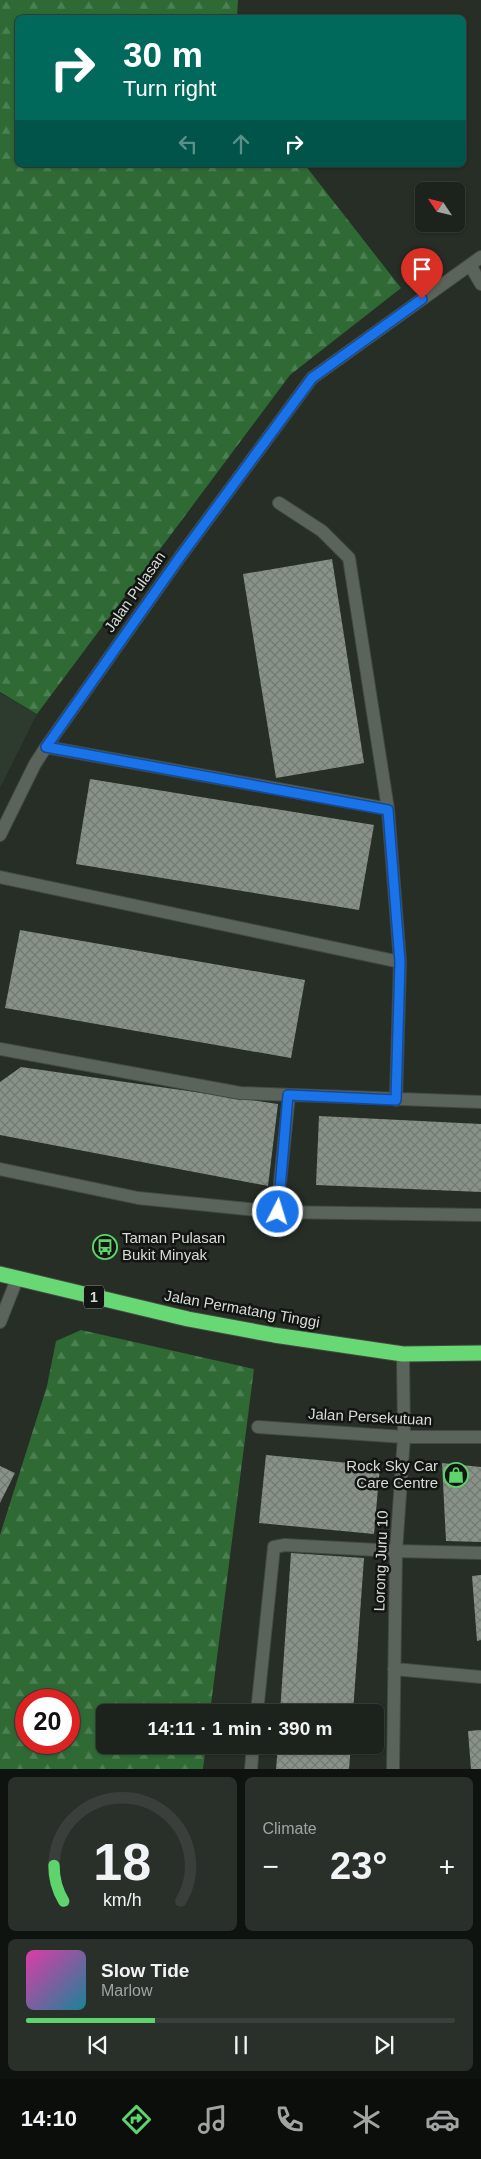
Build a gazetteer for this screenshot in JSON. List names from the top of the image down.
{
  "streets": {
    "highway": ["1", "Jalan Permatang Tinggi"],
    "street": ["Jalan Pulasan", "Jalan Persekutuan", "Lorong Juru 10"]
  },
  "crossings": [
    ["Jalan Permatang Tinggi", "Lorong Juru 10"],
    ["Jalan Persekutuan", "Lorong Juru 10"]
  ],
  "places": {
    "bus stop": ["Taman Pulasan Bukit Minyak"],
    "shop": ["Rock Sky Car Care Centre"]
  },
  "north": "top left",
  "page": {
    "turn": ["30 m", "Turn right"],
    "limit": "20",
    "trip": "14:11 · 1 min · 390 m",
    "tile": "Climate",
    "heat": ["−", "23°", "+"],
    "song": ["Slow Tide", "Marlow"],
    "tabs": "14:10",
    "gauge": ["18", "km/h"]
  }
}
